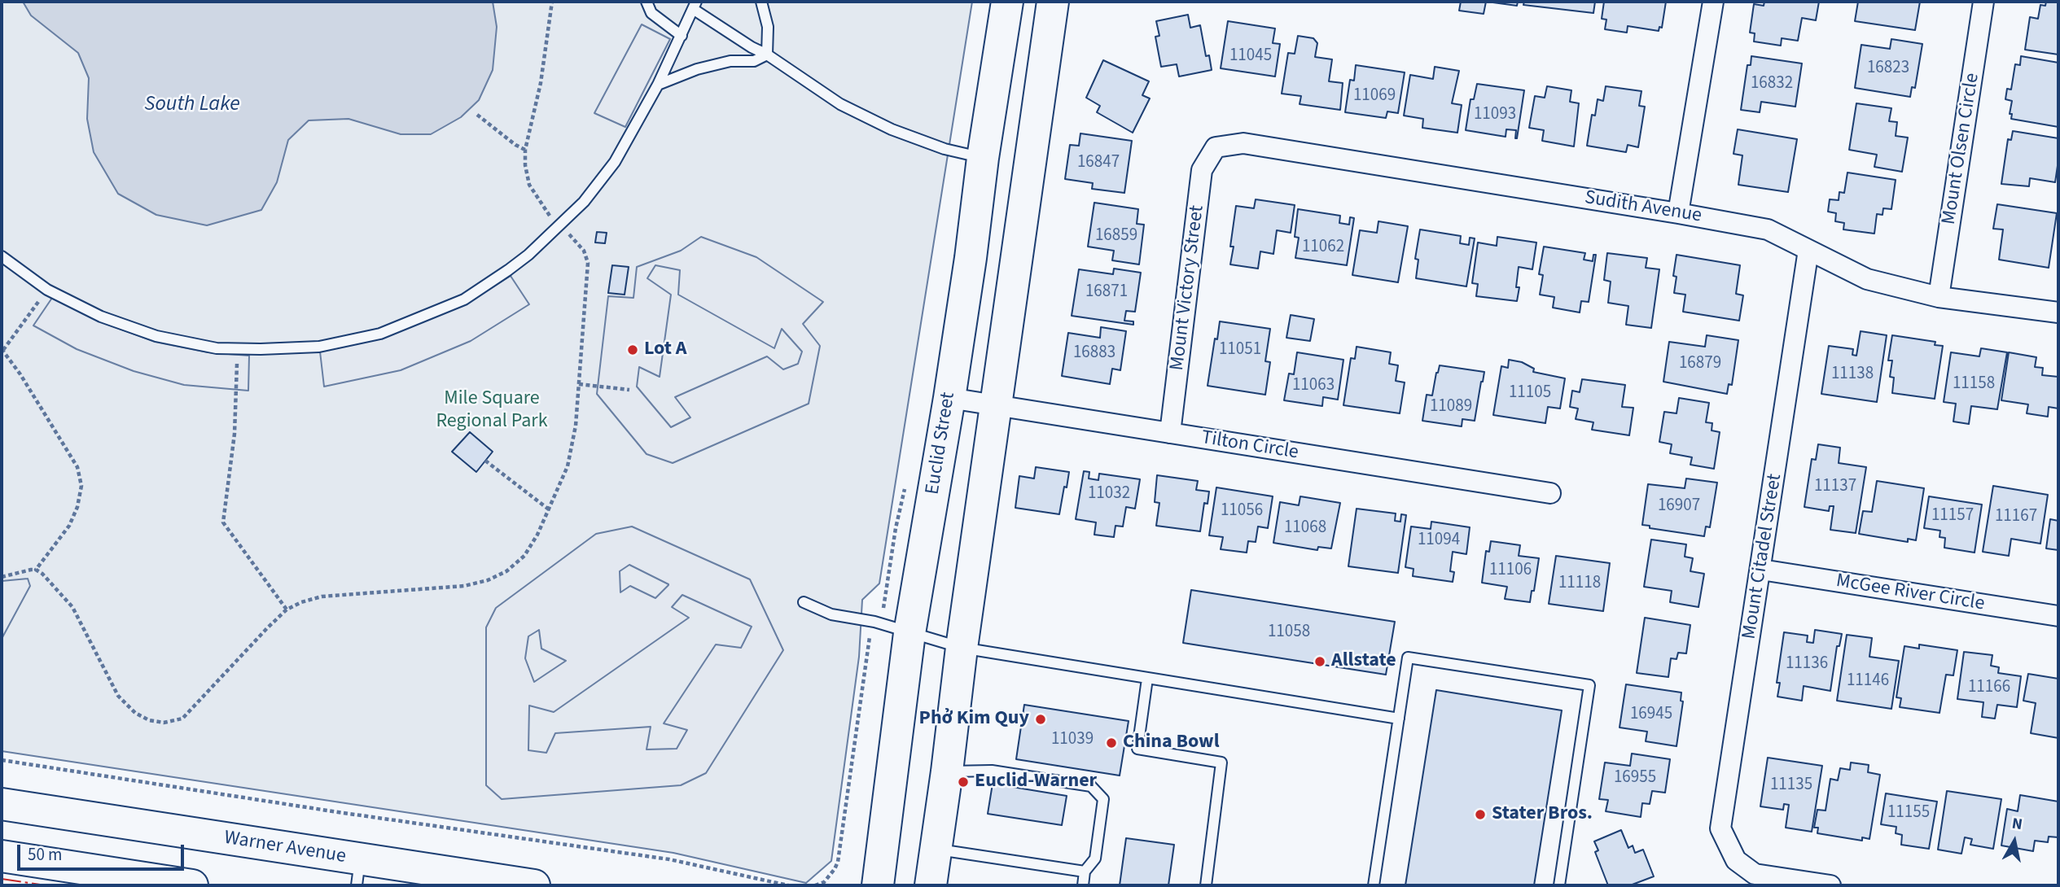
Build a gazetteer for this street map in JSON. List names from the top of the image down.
{
  "streets": {
    "main road": ["Euclid Street", "Warner Avenue"],
    "street": [
      "Mount Olsen Circle",
      "Sudith Avenue",
      "Mount Victory Street",
      "Tilton Circle",
      "Mount Citadel Street",
      "McGee River Circle"
    ]
  },
  "crossings": [
    ["Mount Olsen Circle", "Sudith Avenue"],
    ["Sudith Avenue", "Mount Victory Street"],
    ["Sudith Avenue", "Mount Citadel Street"],
    ["Mount Victory Street", "Tilton Circle"],
    ["Euclid Street", "Tilton Circle"],
    ["Mount Citadel Street", "McGee River Circle"]
  ],
  "water": ["South Lake"],
  "parks": ["Mile Square Regional Park"],
  "places": [
    "Lot A",
    "Allstate",
    "Phở Kim Quy",
    "China Bowl",
    "Euclid-Warner",
    "Stater Bros."
  ],
  "house_numbers": [
    "11045",
    "16823",
    "16832",
    "11069",
    "11093",
    "16847",
    "16859",
    "11062",
    "16871",
    "11051",
    "16883",
    "16879",
    "11138",
    "11158",
    "11063",
    "11105",
    "11089",
    "11137",
    "11032",
    "16907",
    "11056",
    "11157",
    "11167",
    "11068",
    "11094",
    "11106",
    "11118",
    "11058",
    "11136",
    "11146",
    "11166",
    "16945",
    "11039",
    "16955",
    "11135",
    "11155"
  ],
  "scale_bar": "50 m",
  "north": "top"
}
